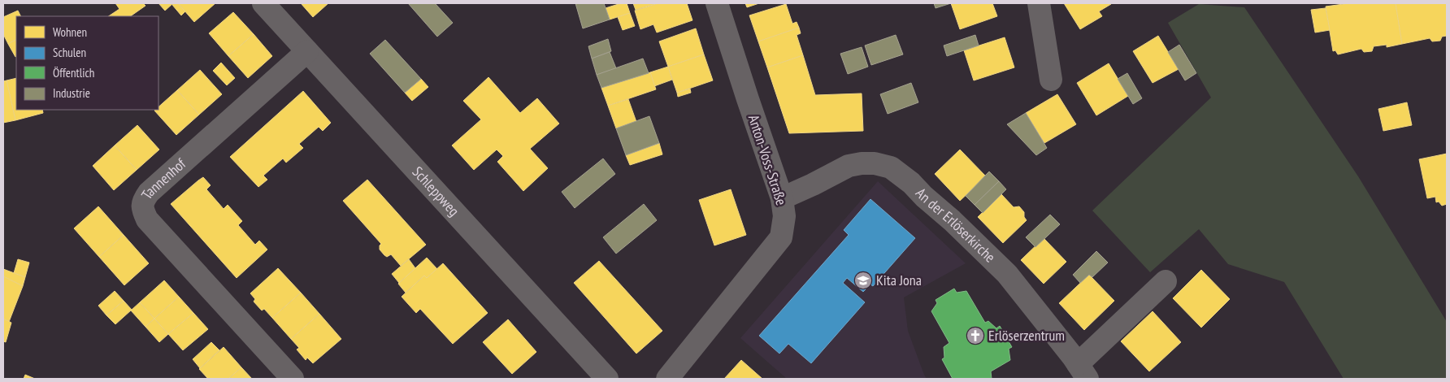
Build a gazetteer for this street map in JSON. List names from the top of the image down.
{
  "streets": {
    "street": [
      "Anton-Voss-Straße",
      "Tannenhof",
      "Schleppweg",
      "An der Erlöserkirche"
    ]
  },
  "crossings": [
    ["Anton-Voss-Straße", "An der Erlöserkirche"],
    ["Tannenhof", "Schleppweg"]
  ],
  "places": {
    "school or university": ["Kita Jona"],
    "church": ["Erlöserzentrum"]
  },
  "legend": [
    "Wohnen",
    "Schulen",
    "Öffentlich",
    "Industrie"
  ]
}
